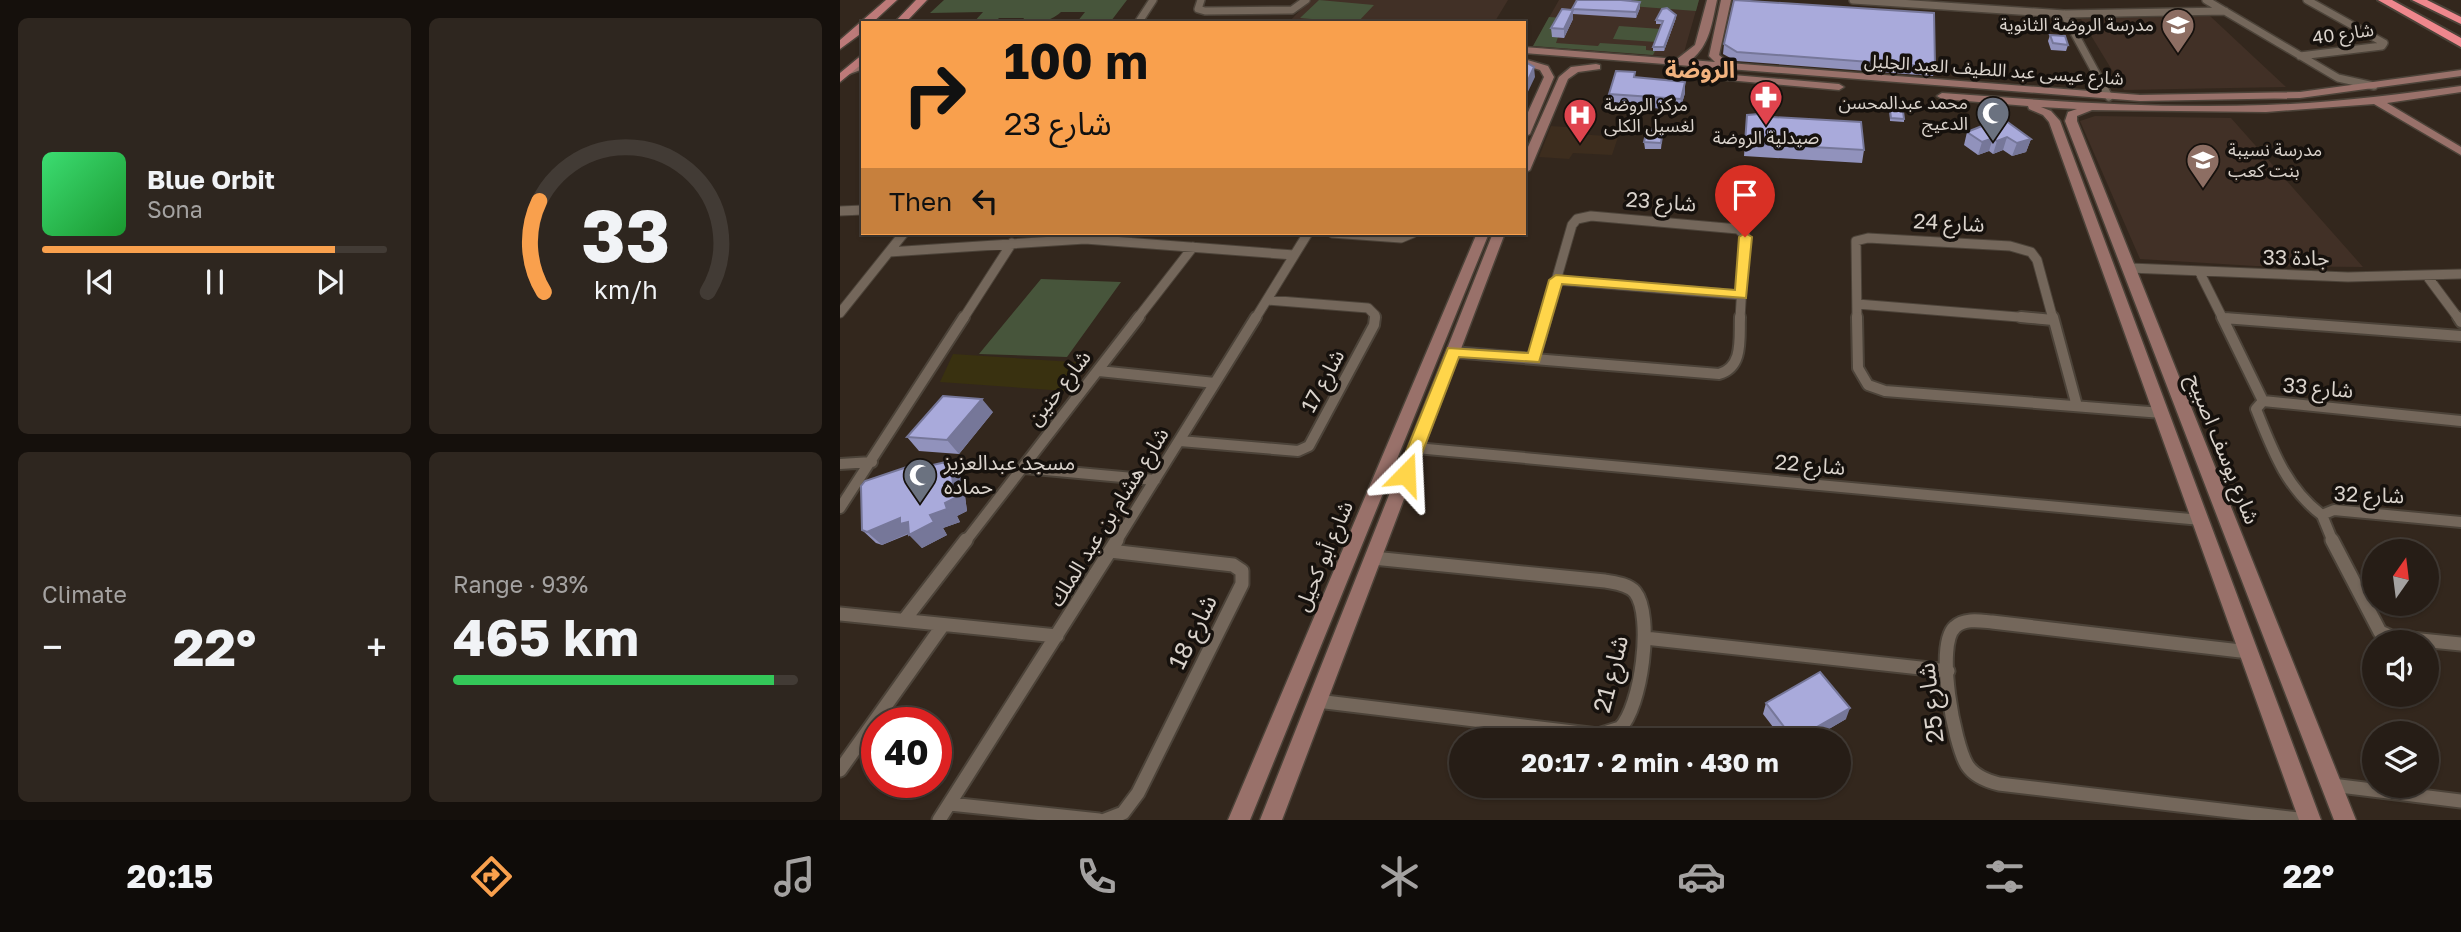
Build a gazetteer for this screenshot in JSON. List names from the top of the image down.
{
  "streets": {
    "street": [
      "شارع 40",
      "شارع عيسى عبد اللطيف العبد الجليل",
      "شارع 23",
      "شارع 24",
      "جادة 33",
      "شارع 17",
      "شارع حنين",
      "شارع 33",
      "شارع يوسف اصبيح",
      "شارع 22",
      "شارع 32",
      "شارع هشام بن عبد الملك",
      "شارع أبو كحيل",
      "شارع 18",
      "شارع 21",
      "شارع 25"
    ]
  },
  "crossings": [
    ["شارع عيسى عبد اللطيف العبد الجليل", "شارع يوسف اصبيح"],
    ["شارع 23", "شارع أبو كحيل"],
    ["شارع 24", "شارع يوسف اصبيح"],
    ["جادة 33", "شارع 33"],
    ["جادة 33", "شارع يوسف اصبيح"],
    ["شارع 17", "شارع هشام بن عبد الملك"],
    ["شارع يوسف اصبيح", "شارع 22"],
    ["شارع يوسف اصبيح", "شارع 25"],
    ["شارع 22", "شارع أبو كحيل"],
    ["شارع هشام بن عبد الملك", "شارع 18"],
    ["شارع أبو كحيل", "شارع 21"]
  ],
  "districts": ["الروضة"],
  "places": {
    "school or university": ["مدرسة الروضة الثانوية", "مدرسة نسيبة بنت كعب"],
    "pharmacy": ["صيدلية الروضة"],
    "mosque": ["محمد عبدالمحسن الدعيج", "مسجد عبدالعزيز حماده"],
    "hospital": ["مركز الروضة لغسيل الكلى"]
  },
  "north": "top",
  "page": {
    "turn": ["100 m", "شارع 23"],
    "song": ["Blue Orbit", "Sona"],
    "then": "Then",
    "tile": [
      "Climate",
      ["Range · 93%", "465 km"]
    ],
    "heat": ["−", "22°", "+"],
    "limit": "40",
    "trip": "20:17 · 2 min · 430 m",
    "tabs": ["20:15", "22°"],
    "gauge": ["33", "km/h"]
  }
}
